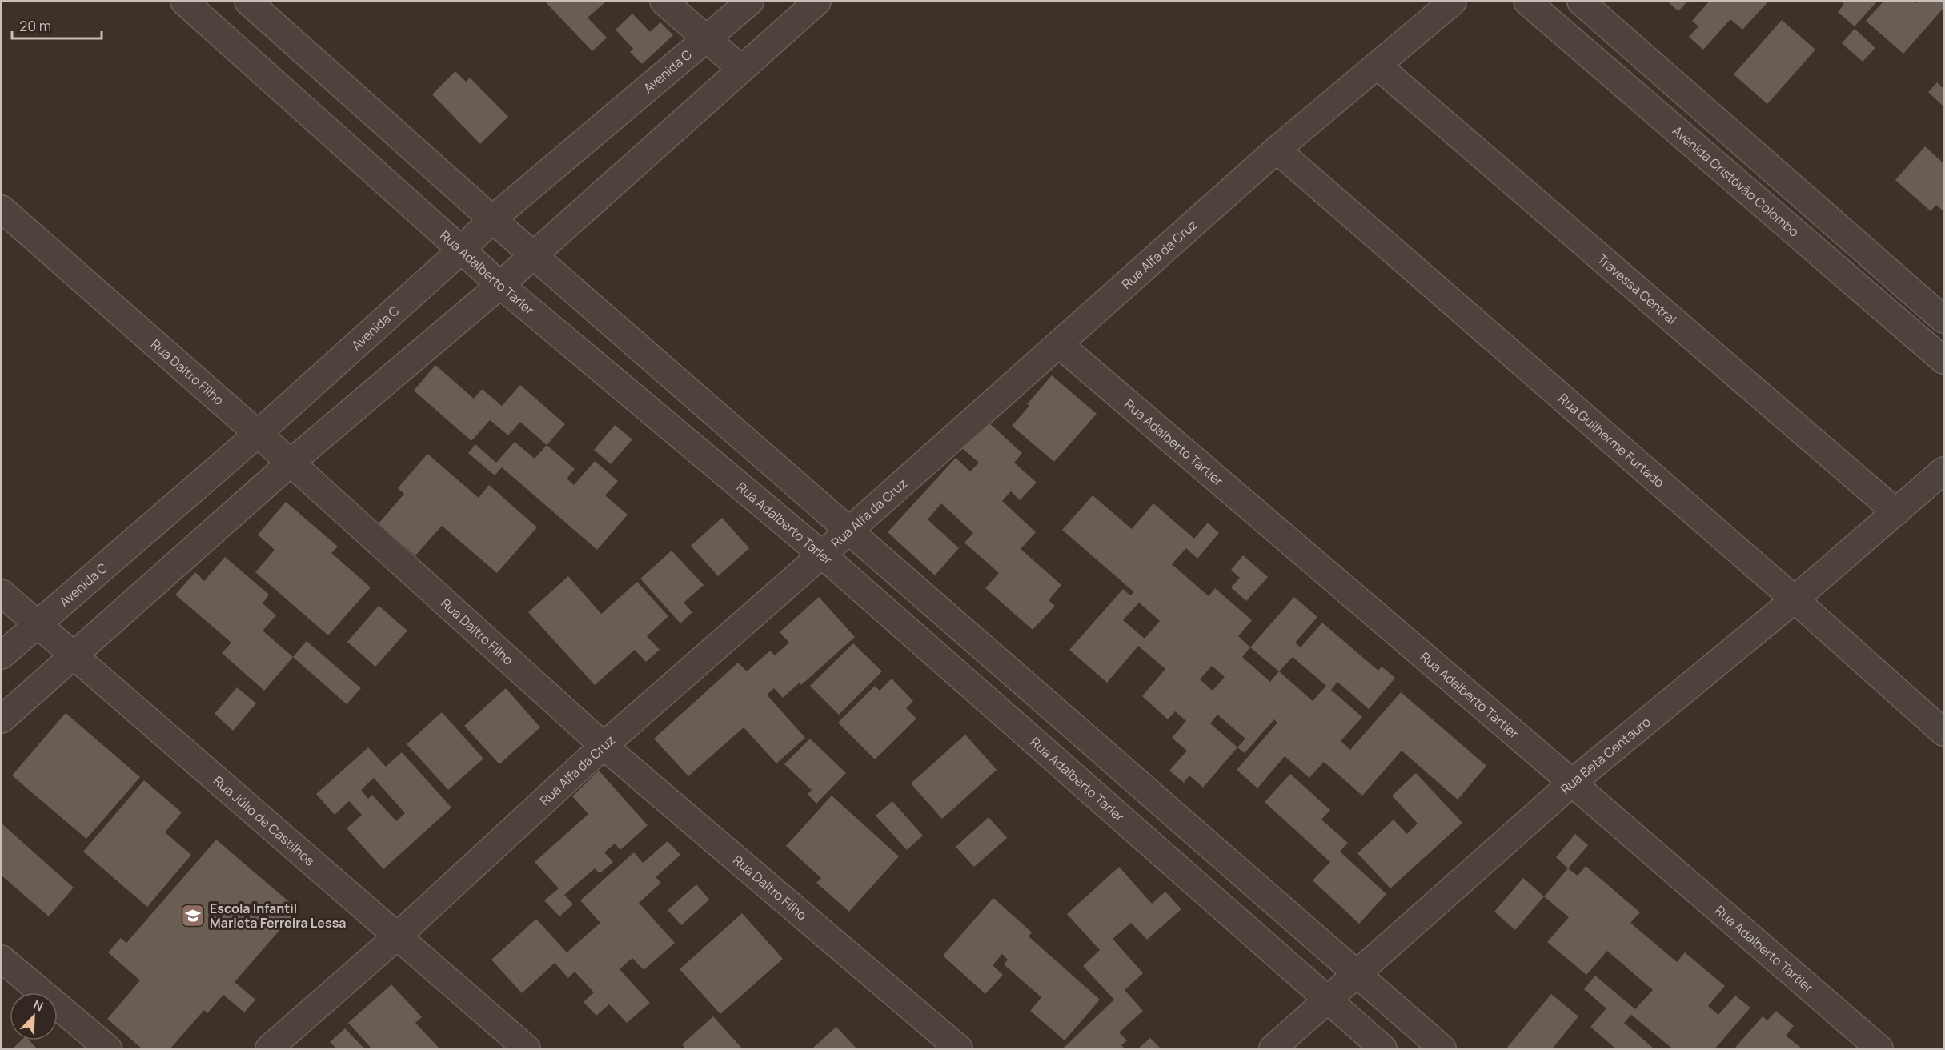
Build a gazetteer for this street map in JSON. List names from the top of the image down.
{
  "streets": {
    "street": [
      "Avenida C",
      "Avenida Cristóvão Colombo",
      "Rua Alfa da Cruz",
      "Rua Adalberto Tarler",
      "Travessa Central",
      "Rua Daltro Filho",
      "Rua Guilherme Furtado",
      "Rua Adalberto Tartier",
      "Rua Beta Centauro",
      "Rua Júlio de Castilhos"
    ]
  },
  "crossings": [
    ["Avenida C", "Rua Adalberto Tarler"],
    ["Avenida C", "Rua Daltro Filho"],
    ["Avenida C", "Rua Júlio de Castilhos"],
    ["Rua Alfa da Cruz", "Rua Adalberto Tarler"],
    ["Rua Alfa da Cruz", "Travessa Central"],
    ["Rua Alfa da Cruz", "Rua Daltro Filho"],
    ["Rua Alfa da Cruz", "Rua Guilherme Furtado"],
    ["Rua Alfa da Cruz", "Rua Adalberto Tartier"],
    ["Rua Alfa da Cruz", "Rua Júlio de Castilhos"],
    ["Rua Adalberto Tarler", "Rua Beta Centauro"],
    ["Travessa Central", "Rua Beta Centauro"],
    ["Rua Guilherme Furtado", "Rua Beta Centauro"],
    ["Rua Adalberto Tartier", "Rua Beta Centauro"]
  ],
  "places": {
    "school or university": ["Escola Infantil Marieta Ferreira Lessa"]
  },
  "scale_bar": "20 m",
  "north": "top right"
}
